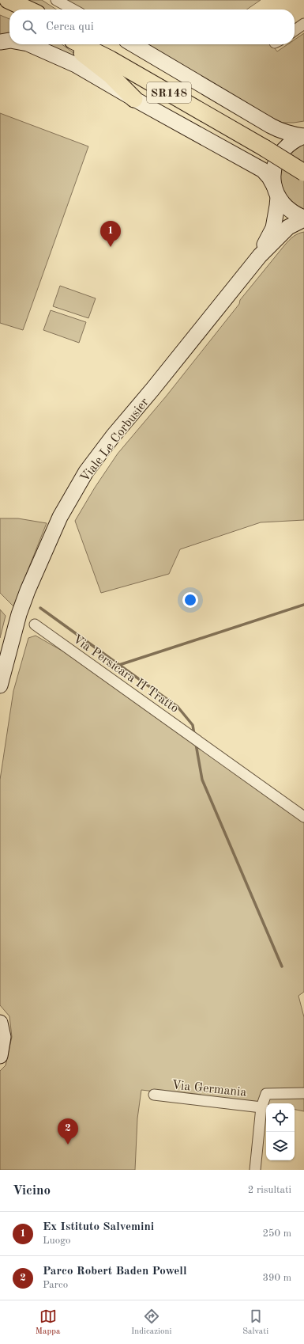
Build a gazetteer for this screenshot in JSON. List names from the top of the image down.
{
  "streets": {
    "main road": ["SR148"],
    "street": ["Viale Le Corbusier", "Via Persicara II Tratto", "Via Germania"]
  },
  "page": {
    "search": "Cerca qui",
    "pins": ["1", "2"],
    "heading": ["Vicino", "2 risultati"],
    "list": [
      {
        "mark": "1",
        "name": "Ex Istituto Salvemini",
        "note": "Luogo",
        "value": "250 m"
      },
      {
        "mark": "2",
        "name": "Parco Robert Baden Powell",
        "note": "Parco",
        "value": "390 m"
      }
    ],
    "nav": ["Mappa", "Indicazioni", "Salvati"]
  }
}
